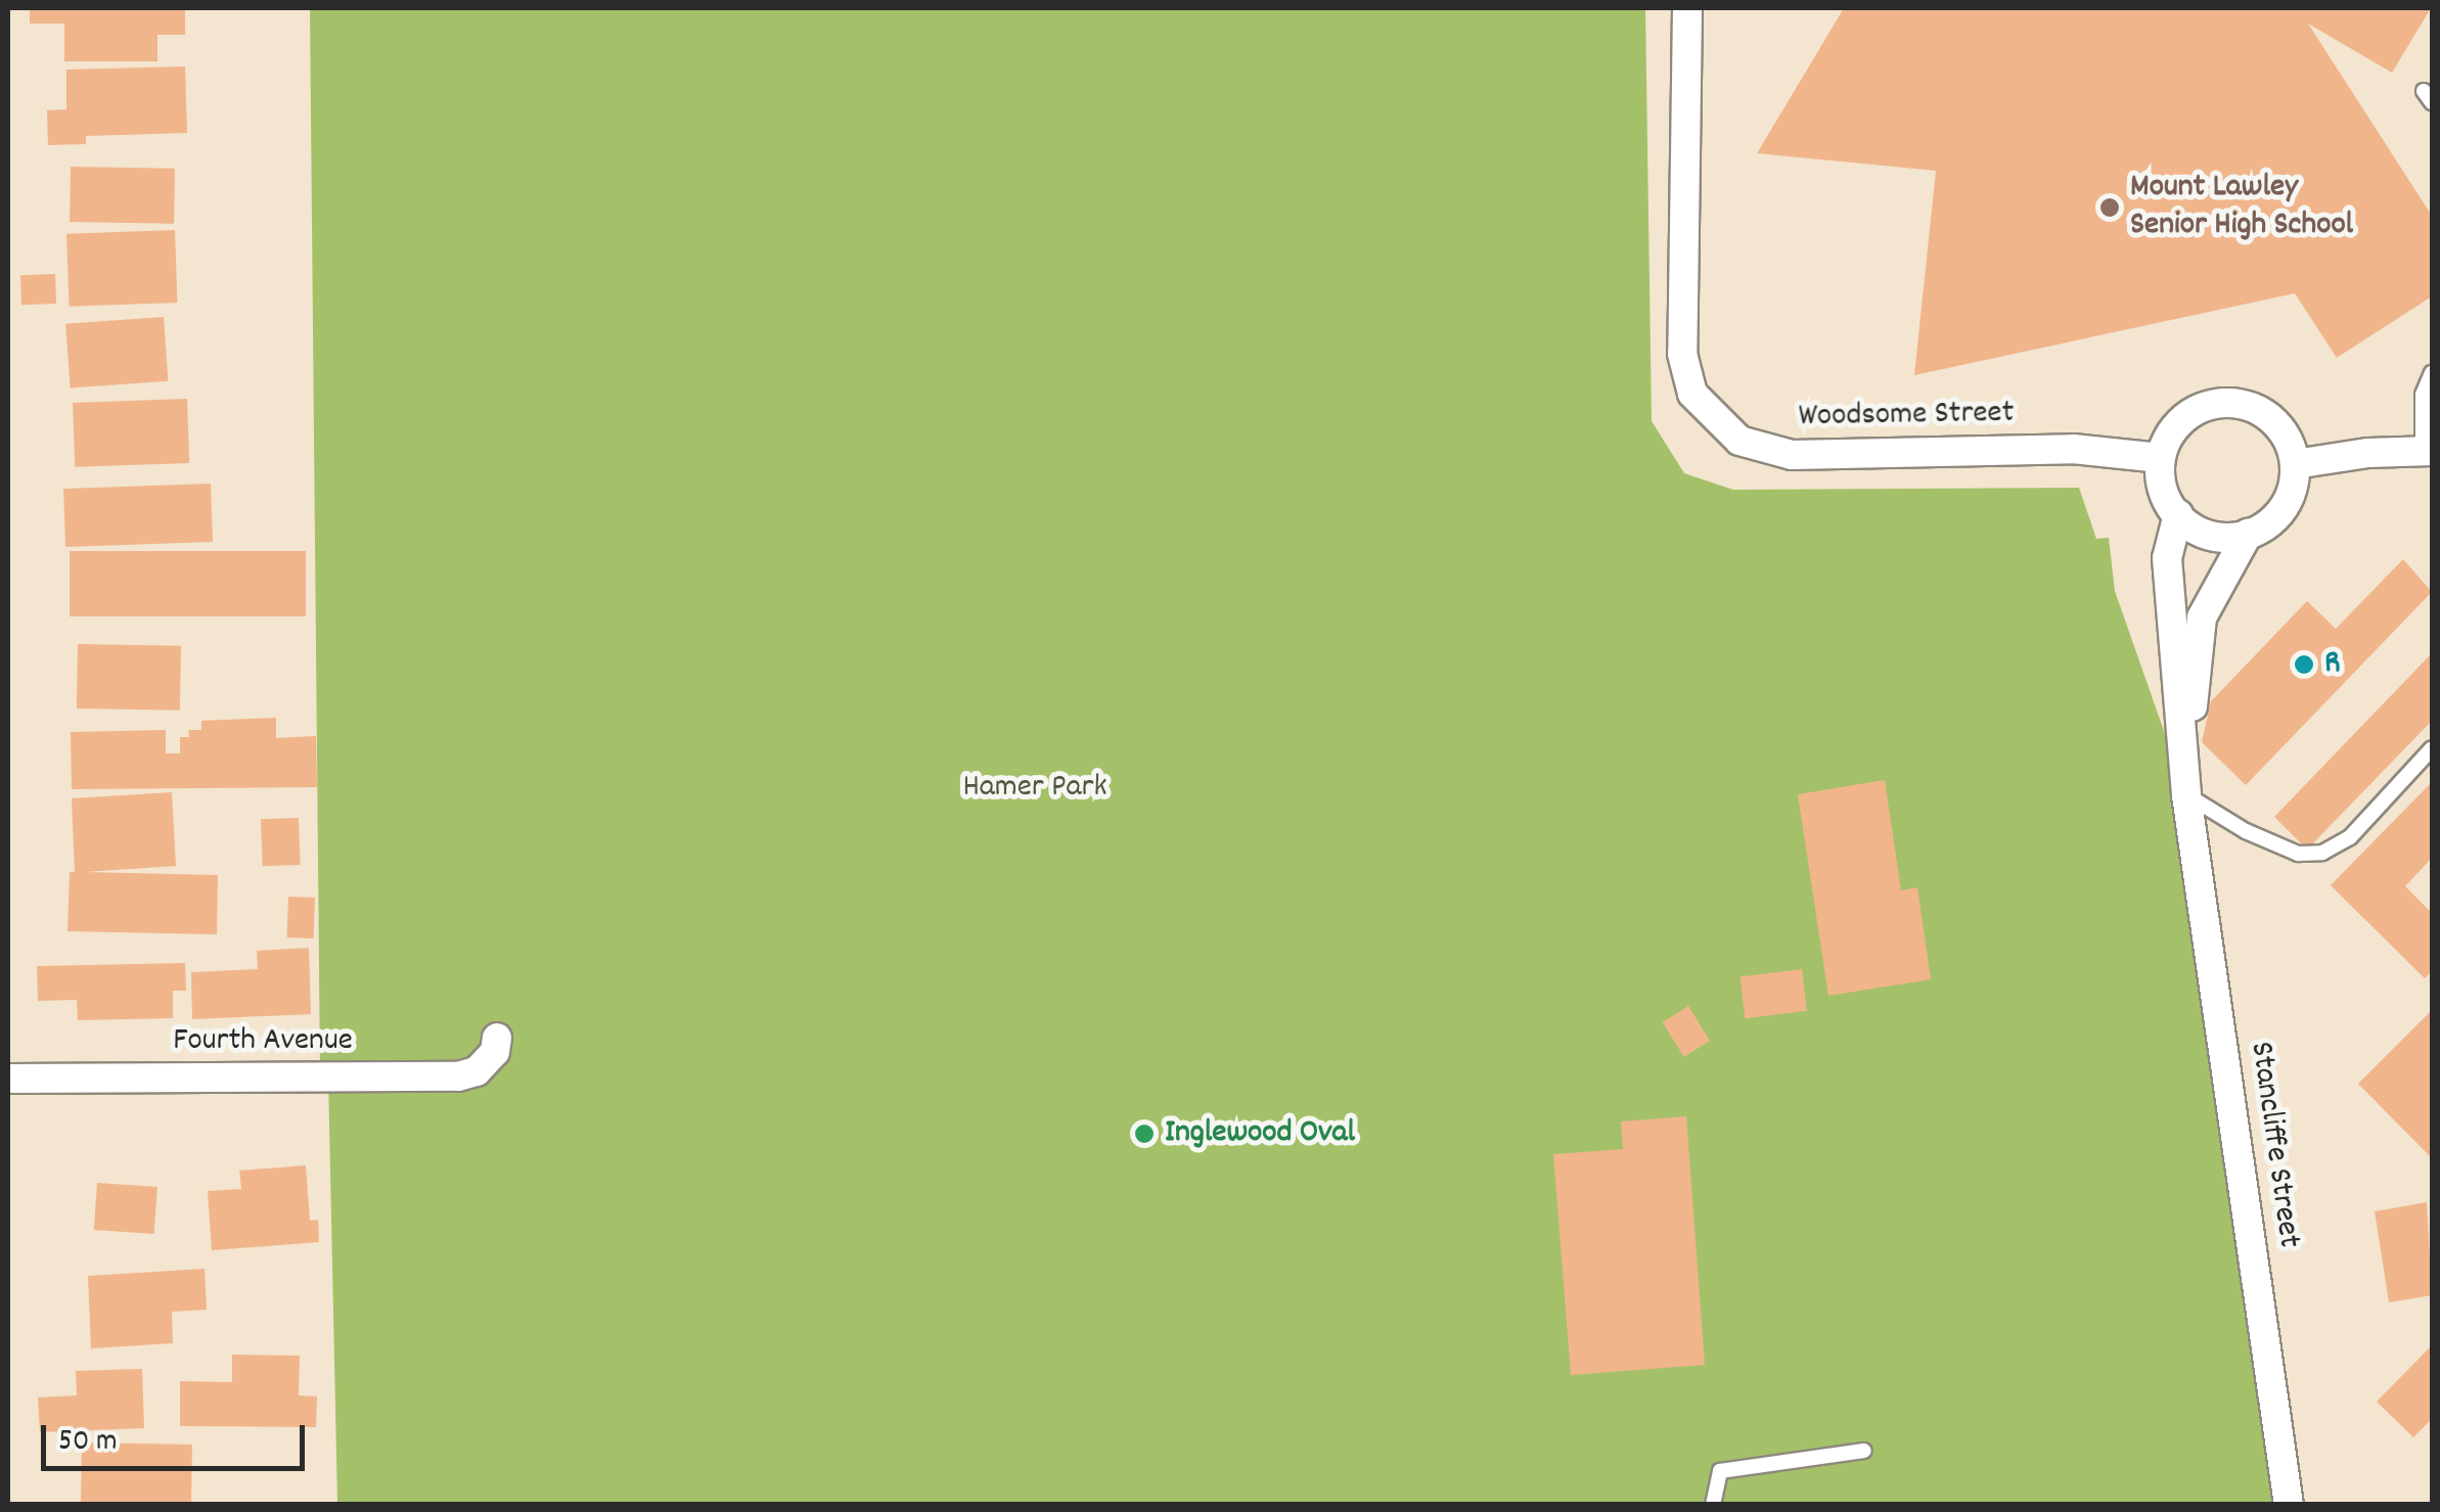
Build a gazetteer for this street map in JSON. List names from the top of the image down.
{
  "streets": {
    "street": ["Woodsome Street", "Fourth Avenue", "Stancliffe Street"]
  },
  "crossings": [
    ["Woodsome Street", "Stancliffe Street"]
  ],
  "parks": ["Hamer Park"],
  "places": ["Mount Lawley Senior High School", "R", "Inglewood Oval"],
  "scale_bar": "50 m"
}
